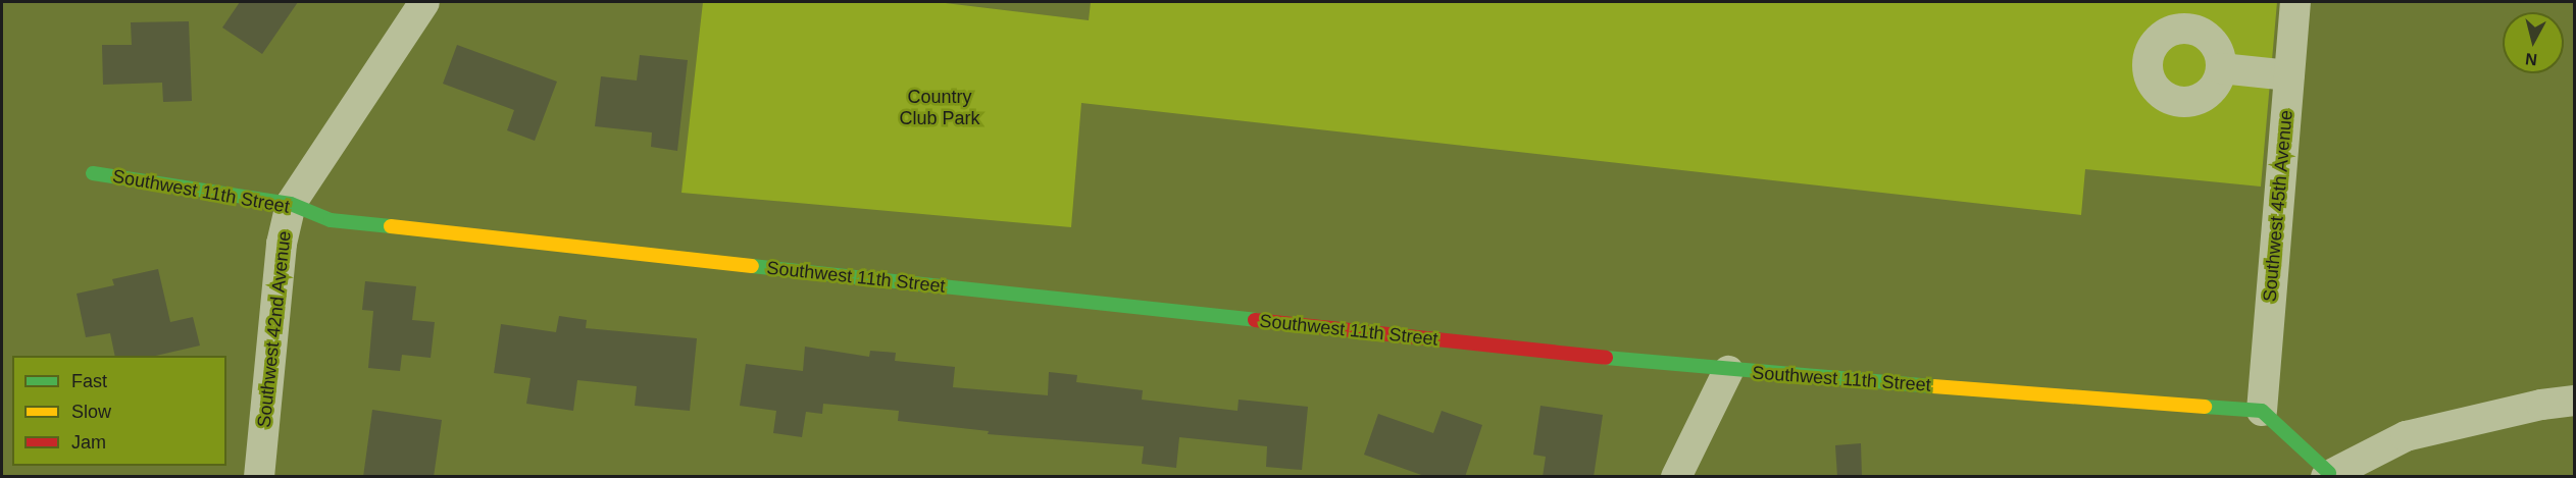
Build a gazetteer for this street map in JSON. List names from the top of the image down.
{
  "streets": {
    "street": ["Southwest 11th Street", "Southwest 45th Avenue", "Southwest 42nd Avenue"]
  },
  "crossings": [
    ["Southwest 11th Street", "Southwest 45th Avenue"],
    ["Southwest 11th Street", "Southwest 42nd Avenue"]
  ],
  "parks": ["Country Club Park"],
  "legend": ["Fast", "Slow", "Jam"],
  "north": "bottom"
}
